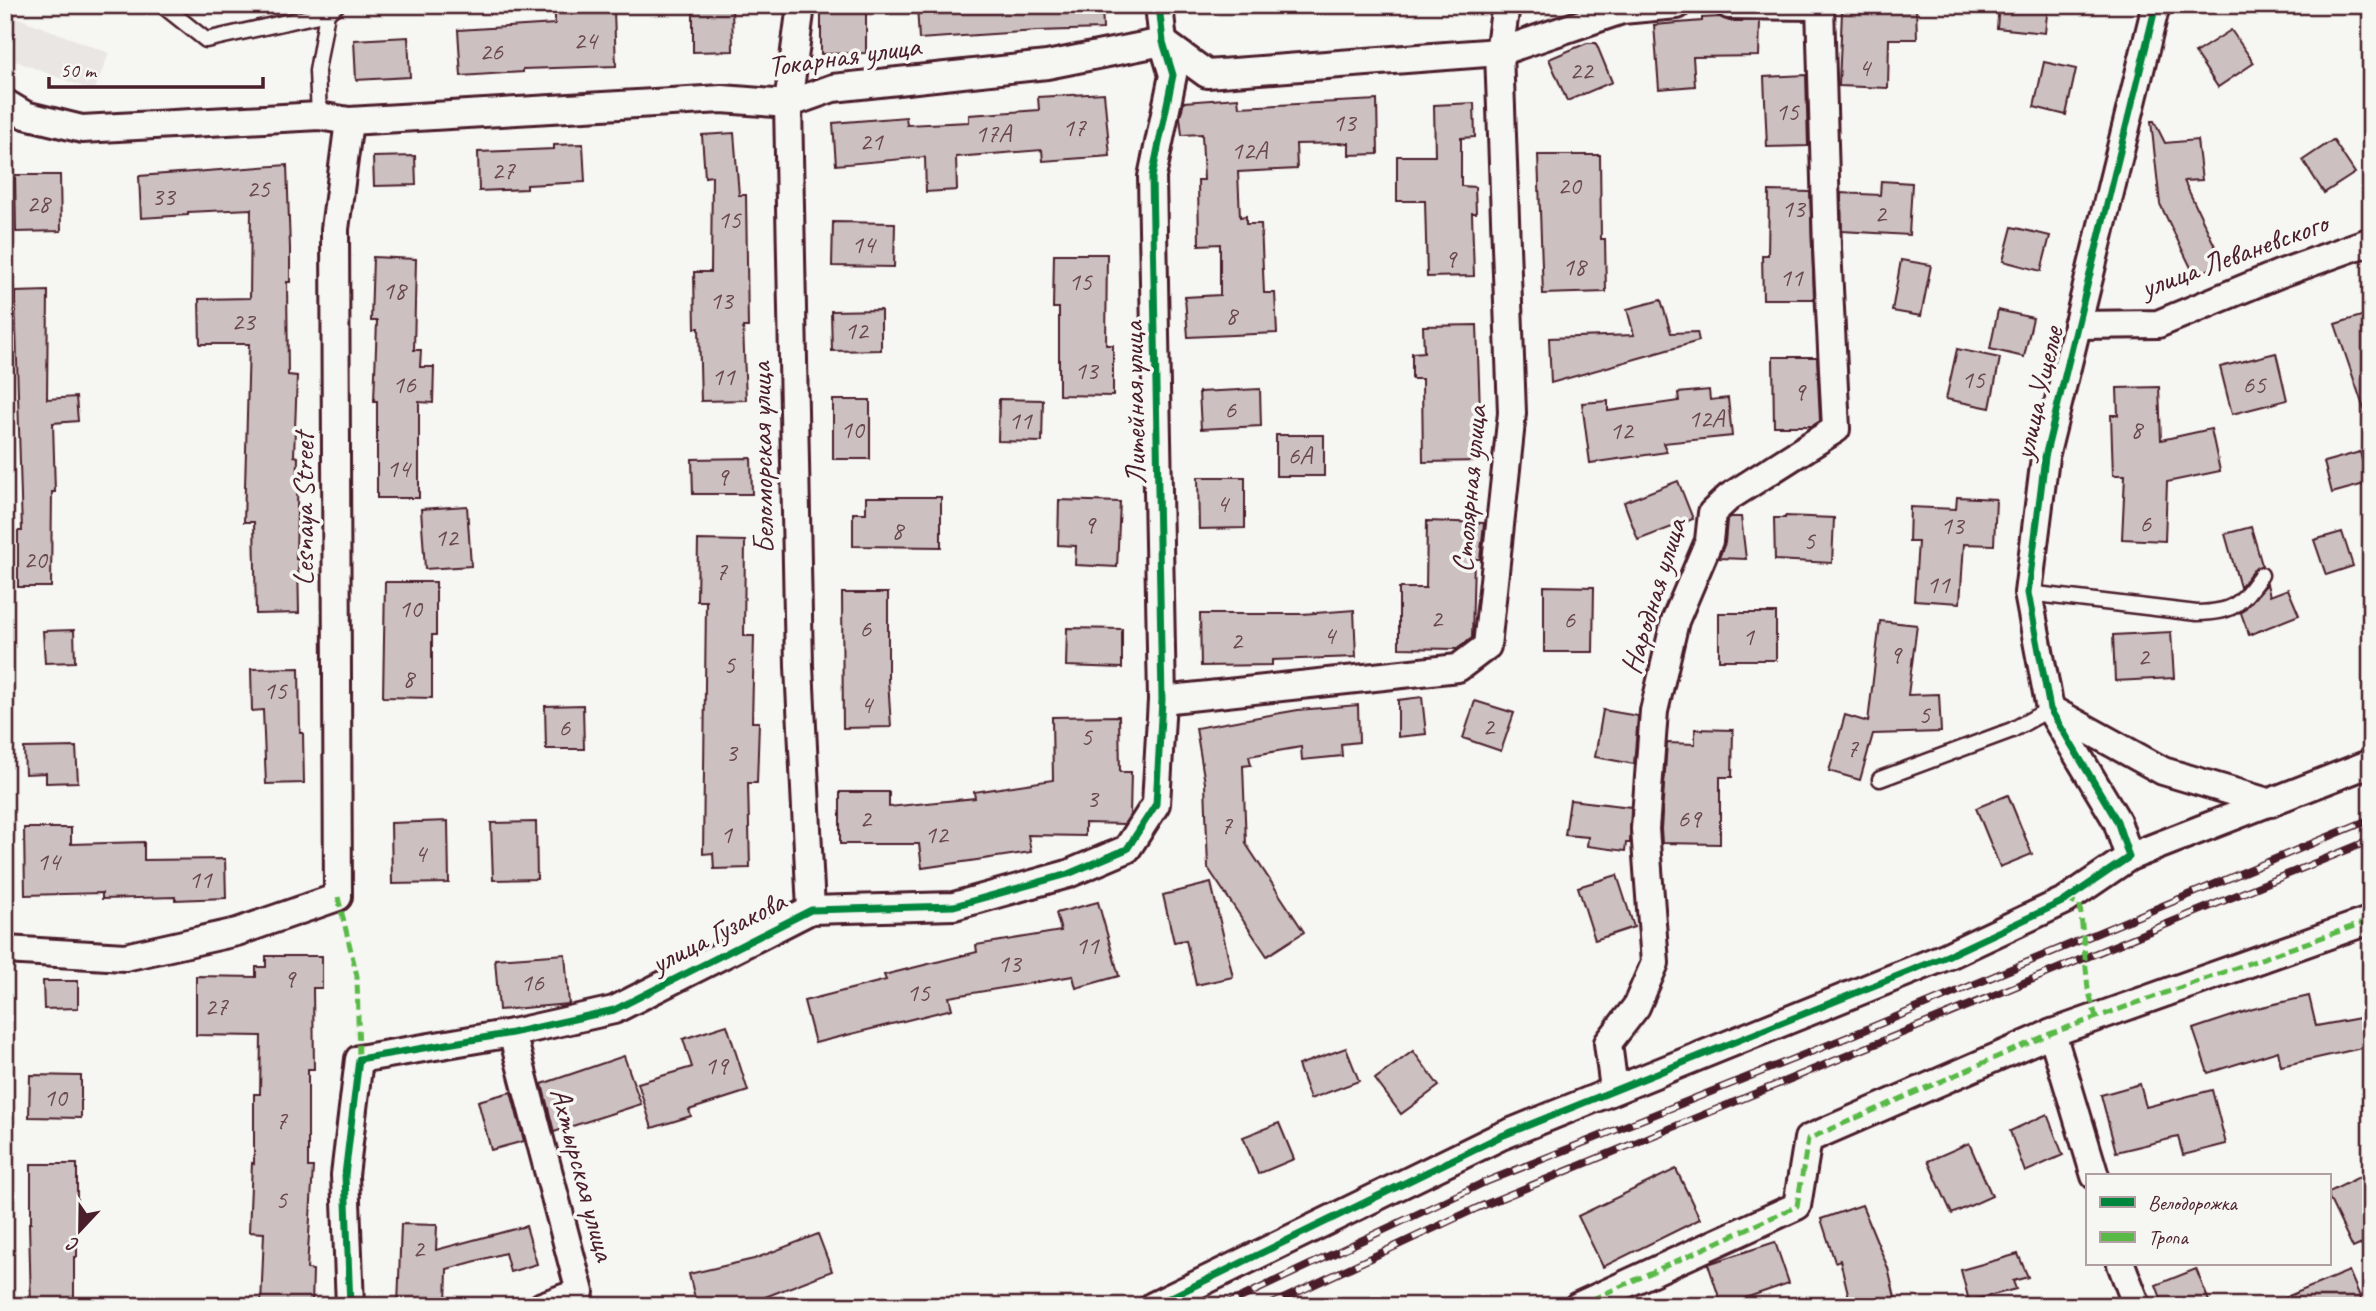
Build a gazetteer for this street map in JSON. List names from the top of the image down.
{
  "streets": {
    "street": [
      "Токарная улица",
      "улица Леваневского",
      "улица Ущелье",
      "Литейная улица",
      "Беломорская улица",
      "Столярная улица",
      "Lesnaya Street",
      "Народная улица",
      "улица Гузакова",
      "Ахтырская улица"
    ]
  },
  "crossings": [
    ["Токарная улица", "Литейная улица"],
    ["Токарная улица", "Беломорская улица"],
    ["Токарная улица", "Lesnaya Street"],
    ["улица Леваневского", "улица Ущелье"],
    ["Литейная улица", "Столярная улица"],
    ["Литейная улица", "улица Гузакова"],
    ["Беломорская улица", "улица Гузакова"],
    ["улица Гузакова", "Ахтырская улица"]
  ],
  "house_numbers": [
    "24",
    "26",
    "4",
    "22",
    "15",
    "13",
    "17",
    "17А",
    "21",
    "12А",
    "27",
    "20",
    "25",
    "33",
    "28",
    "13",
    "2",
    "15",
    "14",
    "9",
    "18",
    "11",
    "15",
    "18",
    "13",
    "8",
    "23",
    "12",
    "13",
    "11",
    "15",
    "16",
    "65",
    "9",
    "6",
    "12А",
    "11",
    "10",
    "8",
    "12",
    "6А",
    "14",
    "9",
    "4",
    "6",
    "9",
    "13",
    "8",
    "12",
    "5",
    "20",
    "7",
    "11",
    "10",
    "2",
    "6",
    "6",
    "4",
    "1",
    "2",
    "9",
    "2",
    "5",
    "8",
    "15",
    "4",
    "5",
    "2",
    "6",
    "5",
    "7",
    "3",
    "3",
    "2",
    "69",
    "7",
    "1",
    "12",
    "4",
    "14",
    "11",
    "11",
    "13",
    "9",
    "16",
    "15",
    "27",
    "19",
    "10",
    "7",
    "5",
    "2"
  ],
  "legend": ["Велодорожка", "Тропа"],
  "scale_bar": "50 m",
  "north": "bottom"
}
